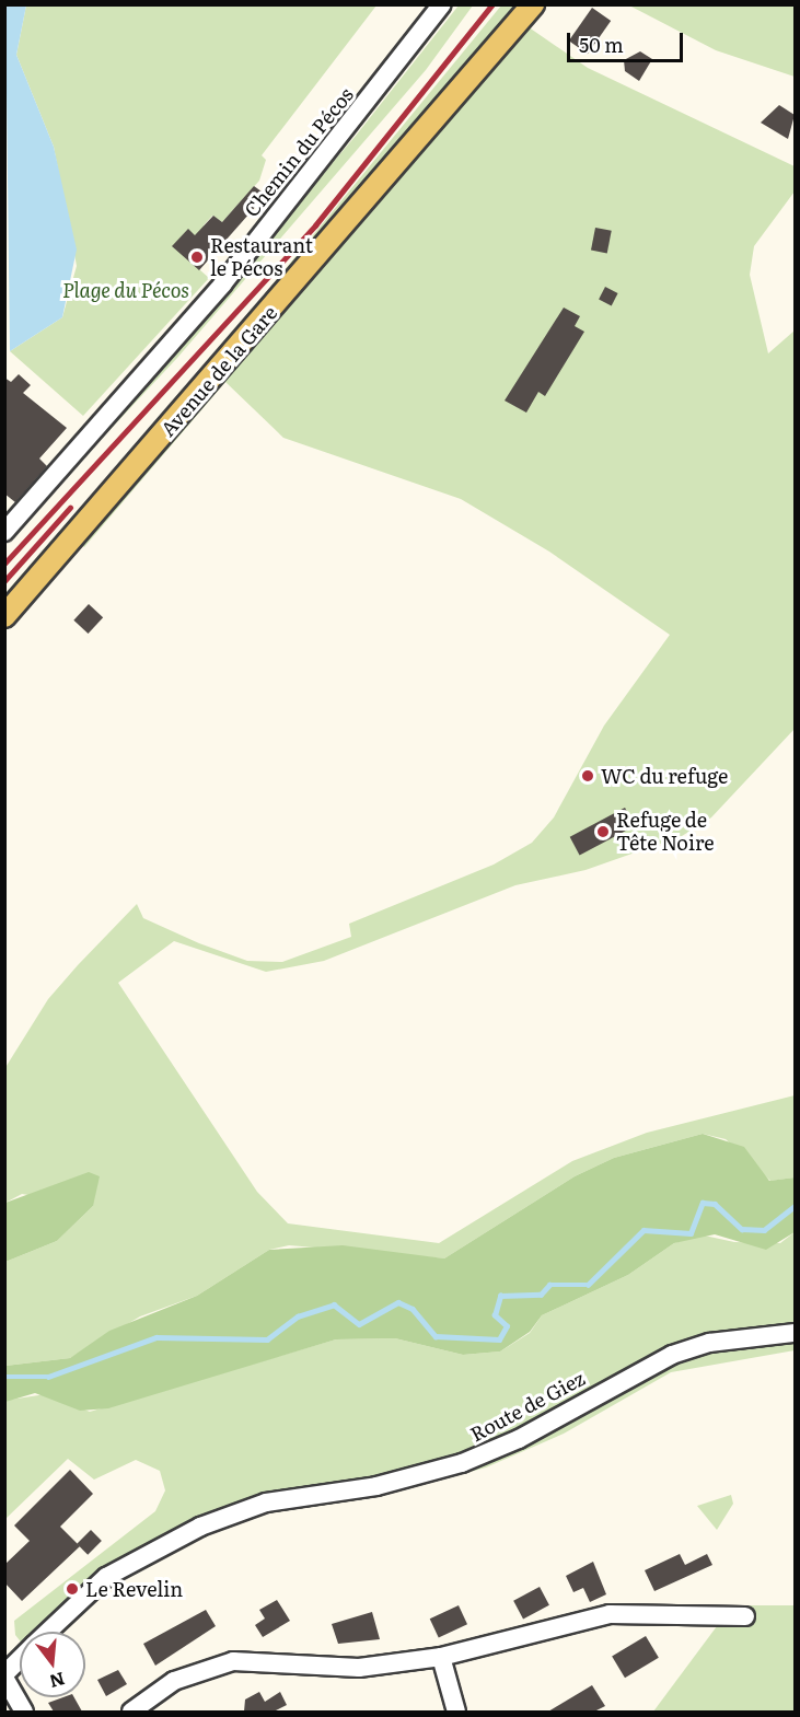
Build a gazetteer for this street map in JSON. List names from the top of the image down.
{
  "streets": {
    "main road": ["Avenue de la Gare"],
    "street": ["Chemin du Pécos", "Route de Giez"]
  },
  "parks": ["Plage du Pécos"],
  "places": [
    "Restaurant le Pécos",
    "WC du refuge",
    "Refuge de Tête Noire",
    "Le Revelin"
  ],
  "scale_bar": "50 m",
  "north": "bottom"
}
